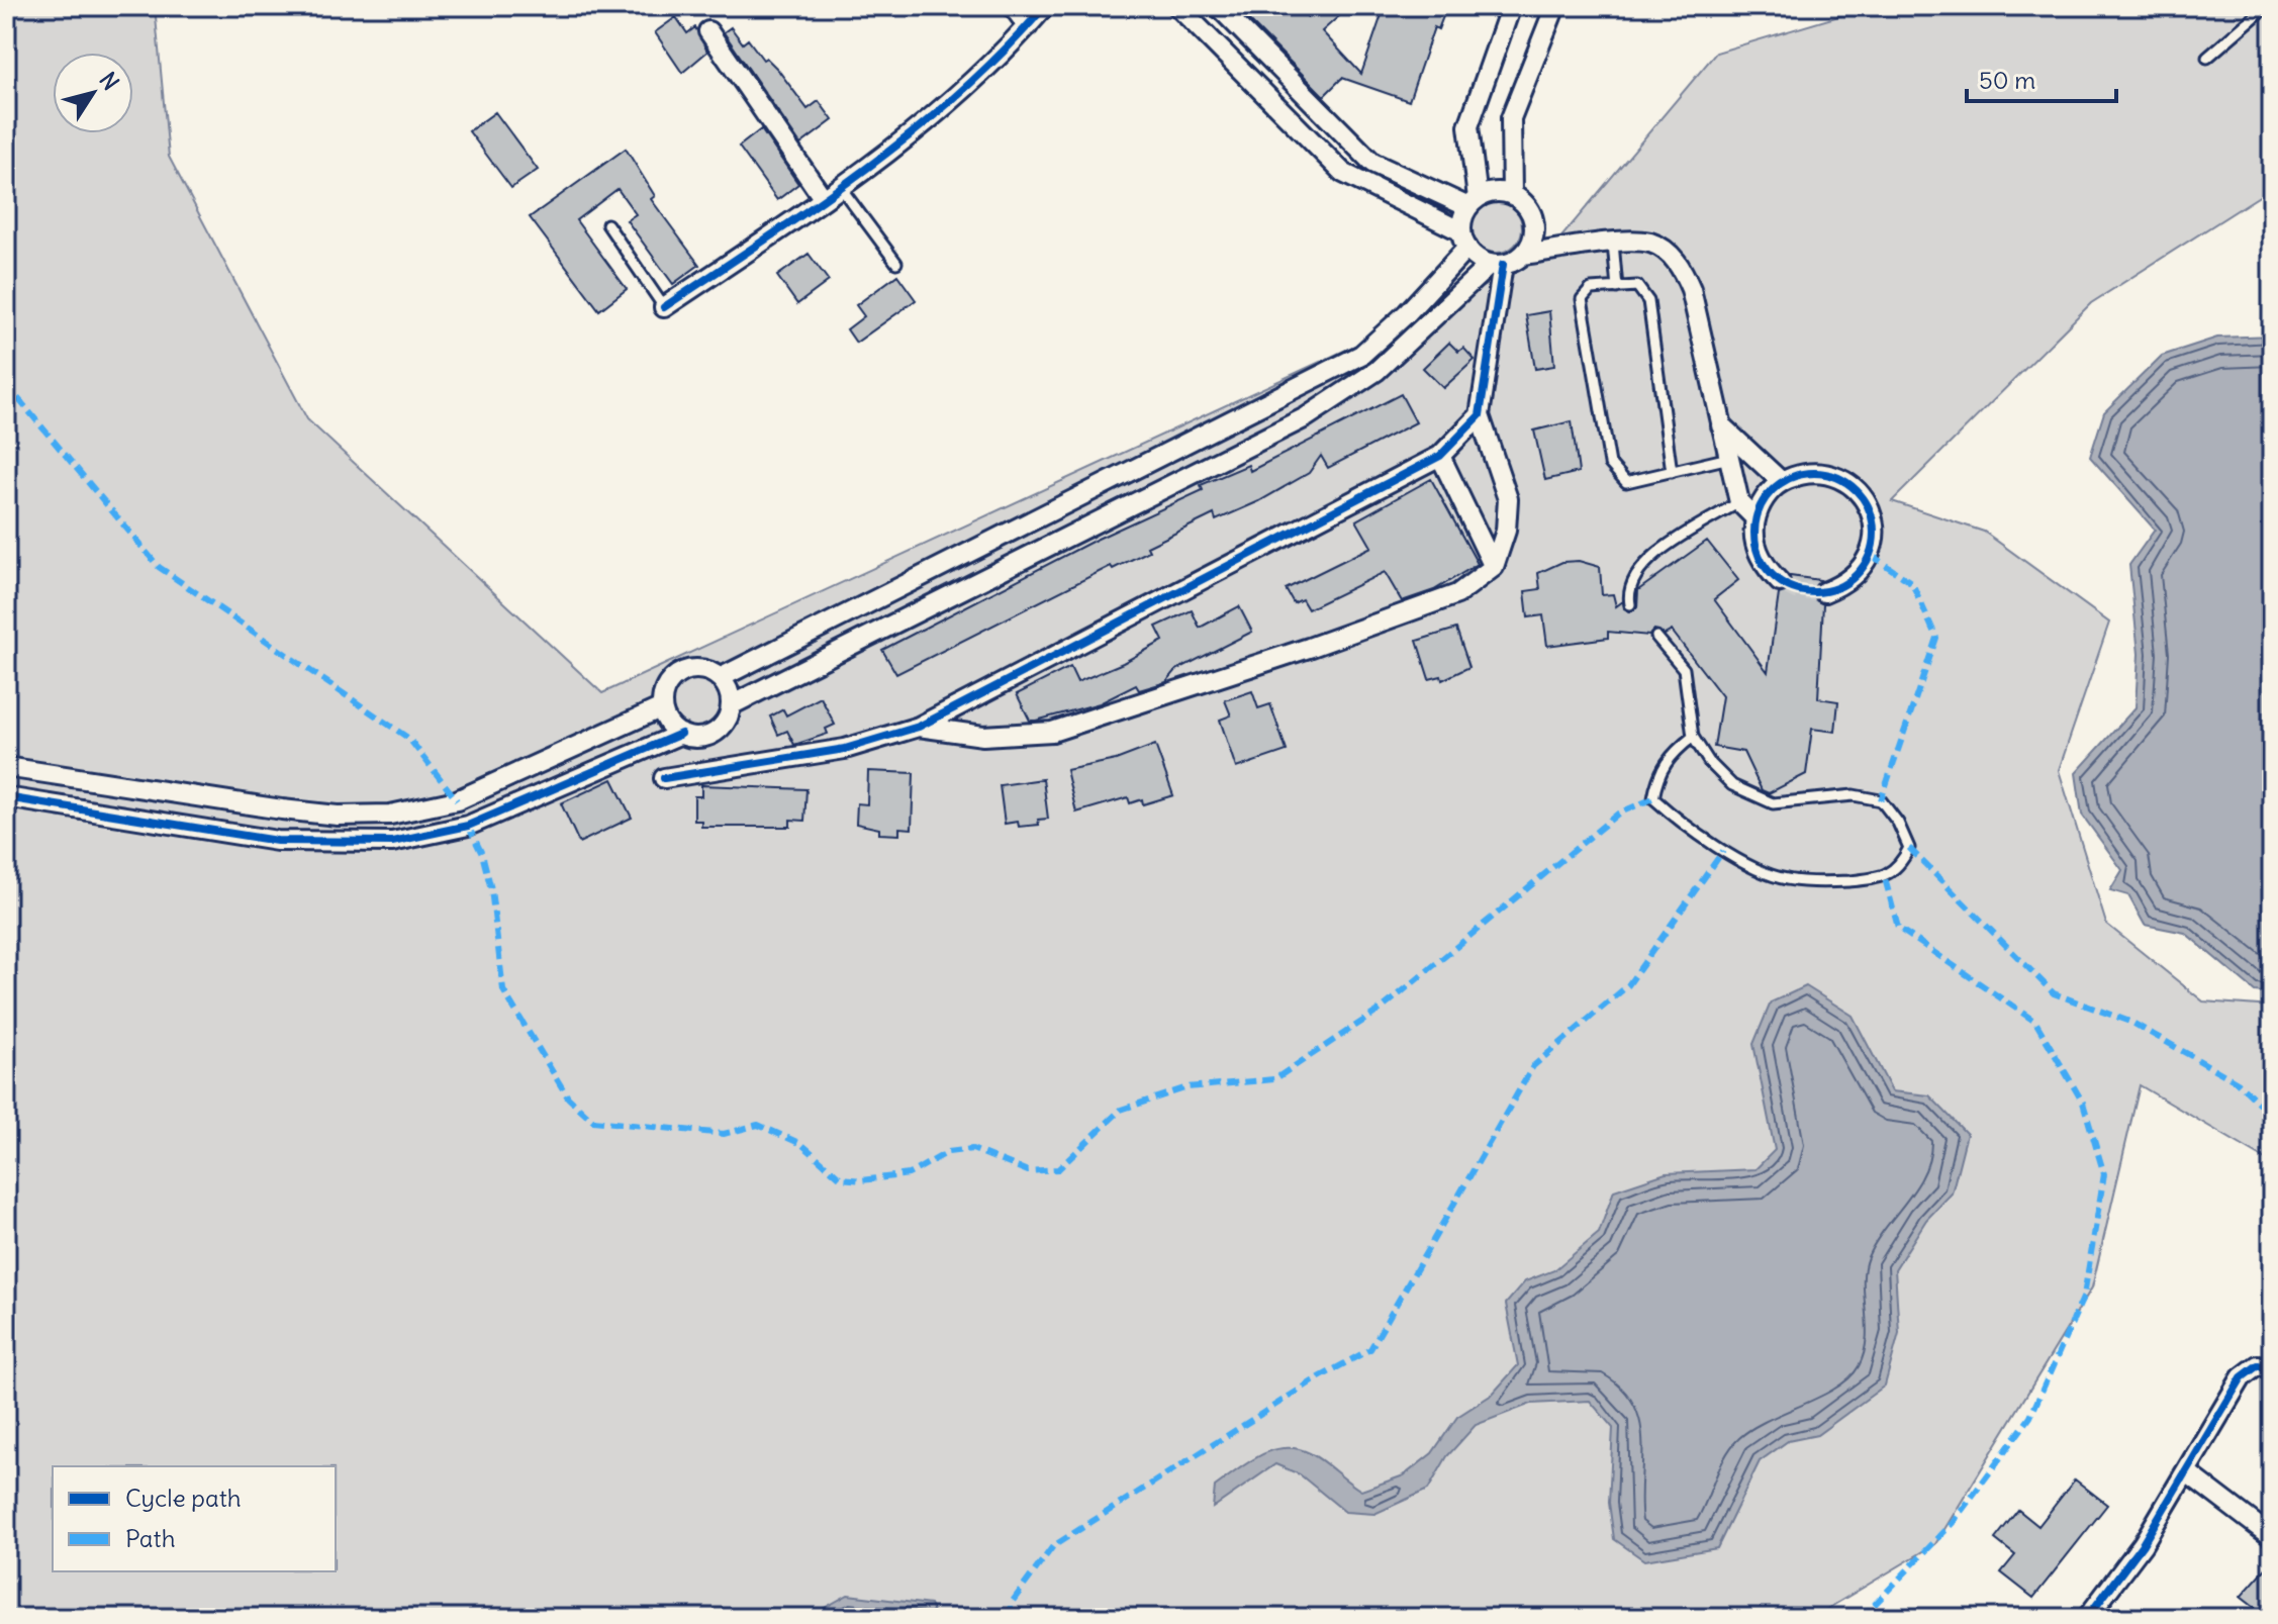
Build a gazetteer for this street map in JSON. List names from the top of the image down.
{
  "legend": ["Cycle path", "Path"],
  "scale_bar": "50 m",
  "north": "top right"
}
